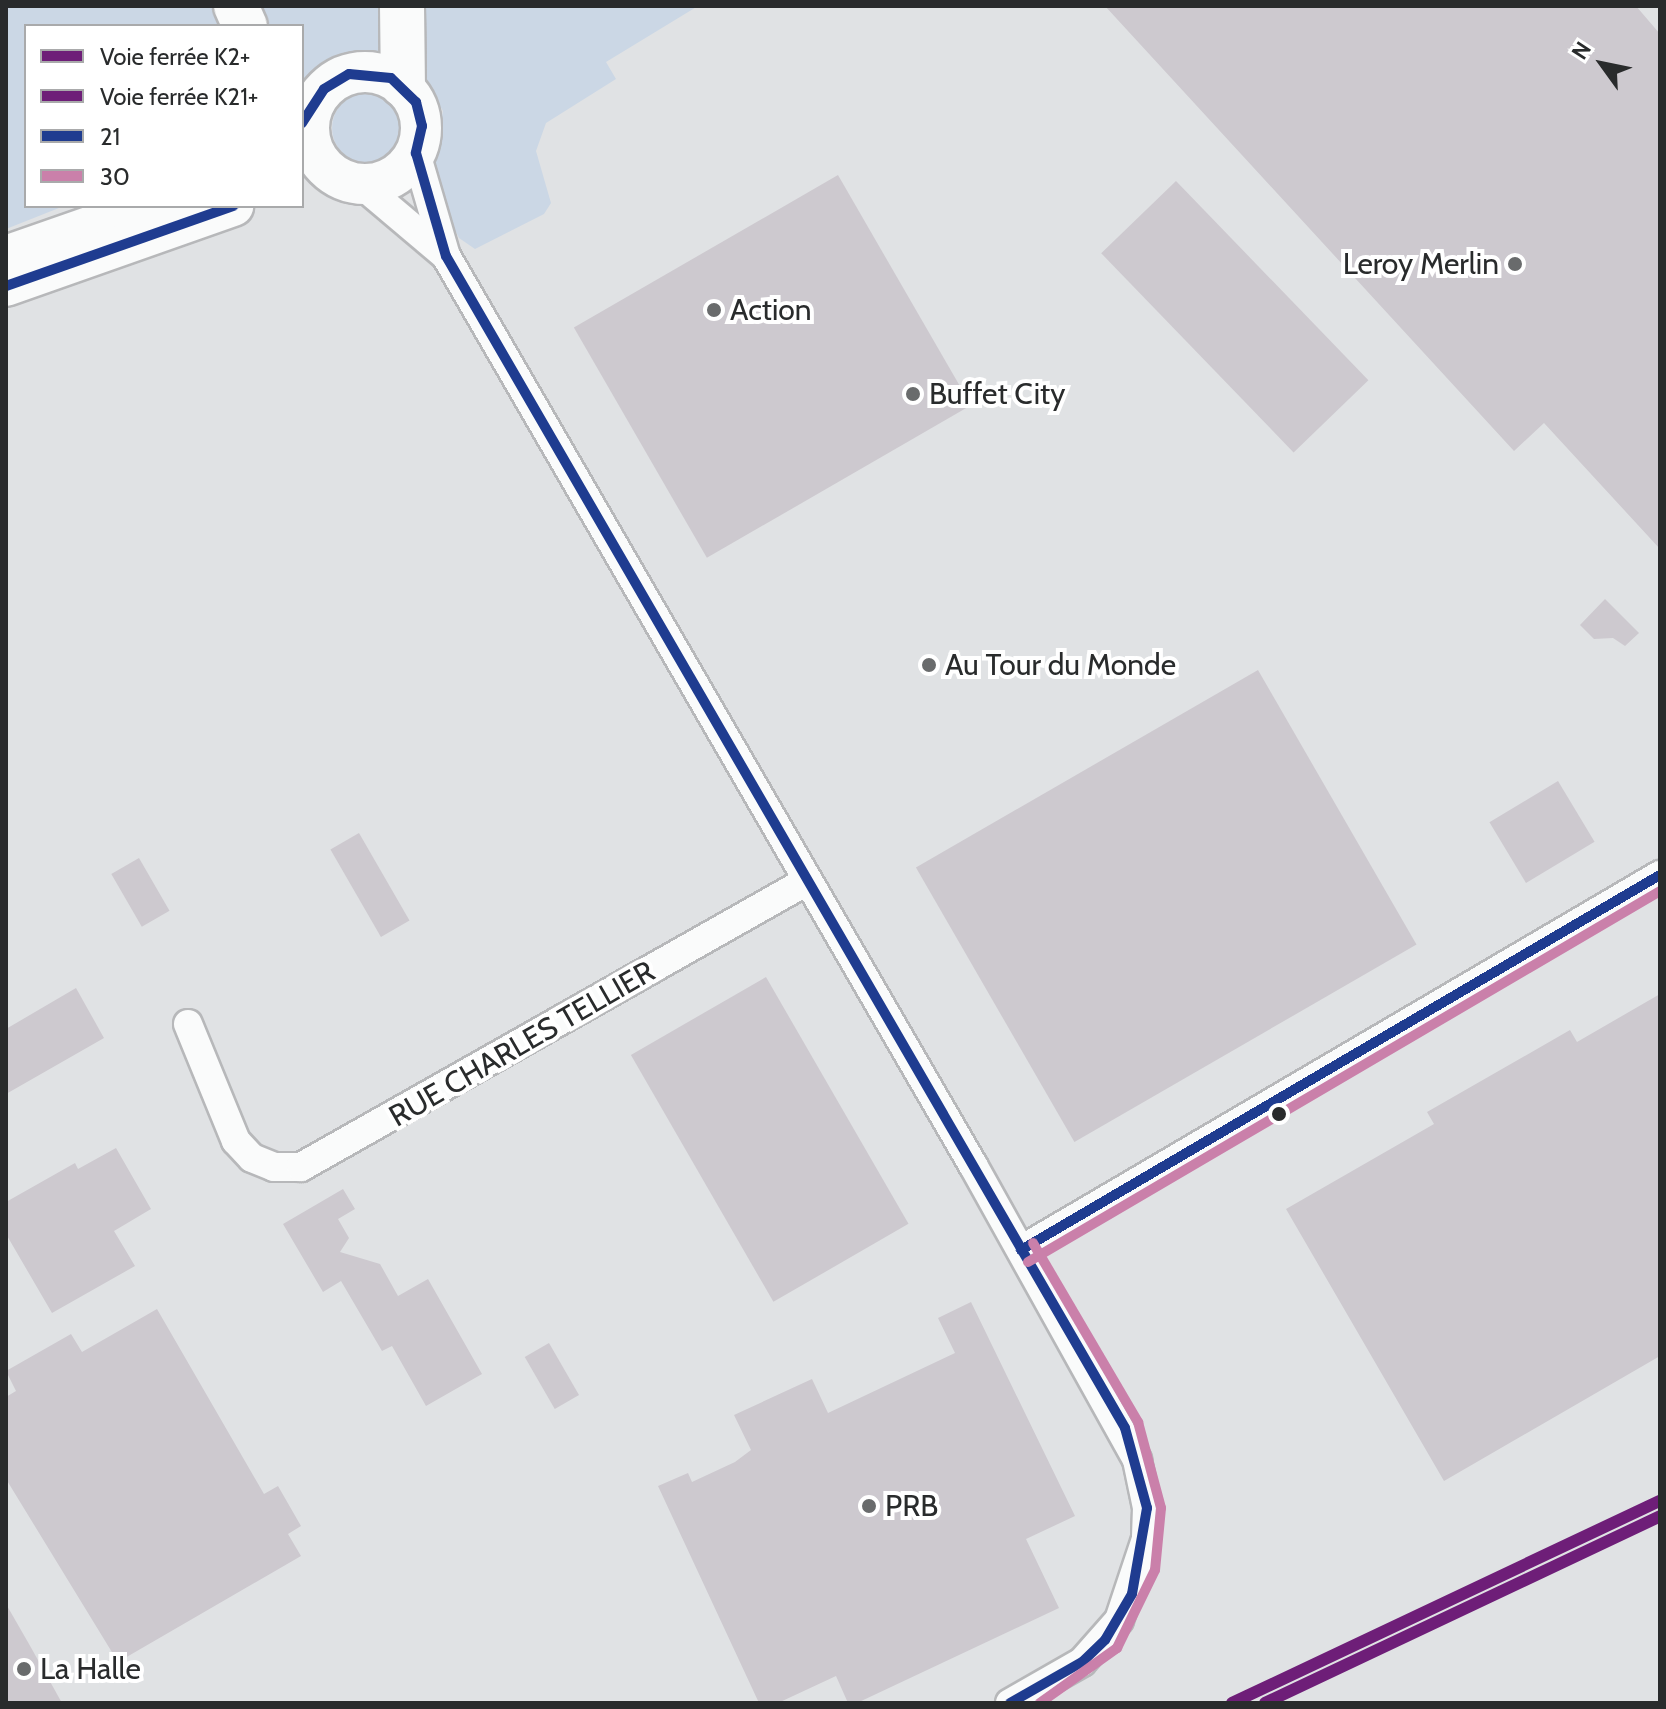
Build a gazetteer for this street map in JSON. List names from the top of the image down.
{
  "streets": {
    "street": ["RUE CHARLES TELLIER"]
  },
  "places": [
    "Leroy Merlin",
    "Action",
    "Buffet City",
    "Au Tour du Monde",
    "PRB",
    "La Halle"
  ],
  "lines": [
    "transit line 21",
    "transit line 30",
    "rail line K2+",
    "rail line K21+"
  ],
  "legend": [
    "Voie ferrée K2+",
    "Voie ferrée K21+",
    "21",
    "30"
  ],
  "north": "top left"
}
